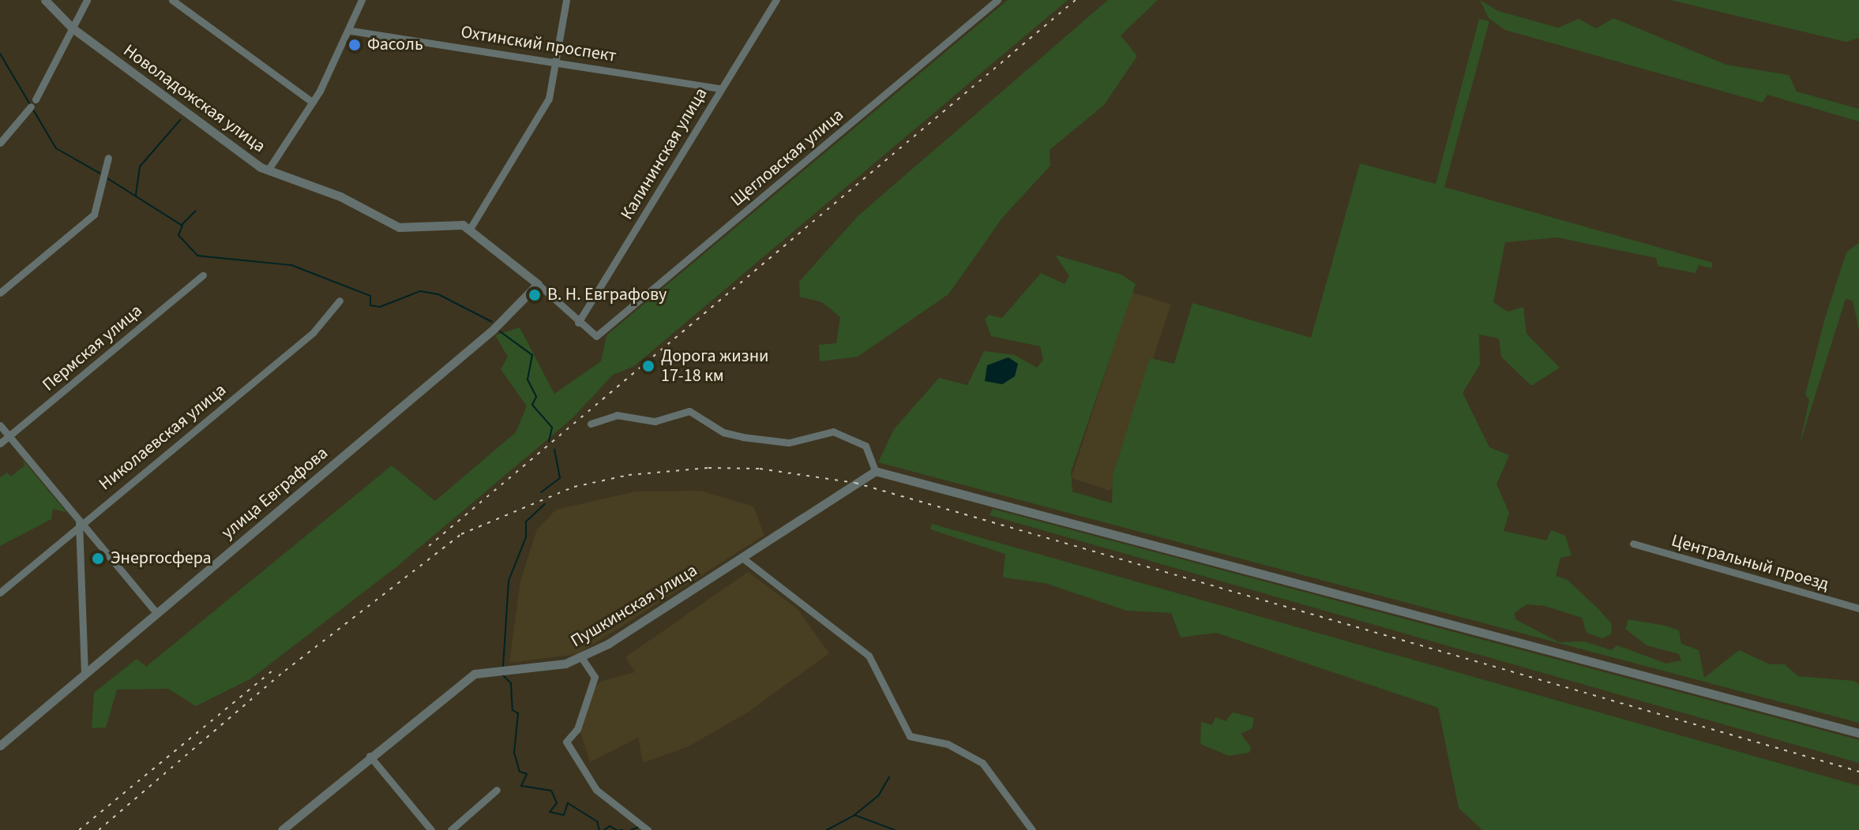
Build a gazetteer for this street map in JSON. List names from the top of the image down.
{
  "streets": {
    "street": [
      "Охтинский проспект",
      "Новоладожская улица",
      "Калининская улица",
      "Щегловская улица",
      "Пермская улица",
      "Николаевская улица",
      "улица Евграфова",
      "Центральный проезд",
      "Пушкинская улица"
    ]
  },
  "crossings": [
    ["Охтинский проспект", "Калининская улица"],
    ["Калининская улица", "Щегловская улица"]
  ],
  "places": [
    "Фасоль",
    "В. Н. Евграфову",
    "Дорога жизни 17-18 км",
    "Энергосфера"
  ]
}
